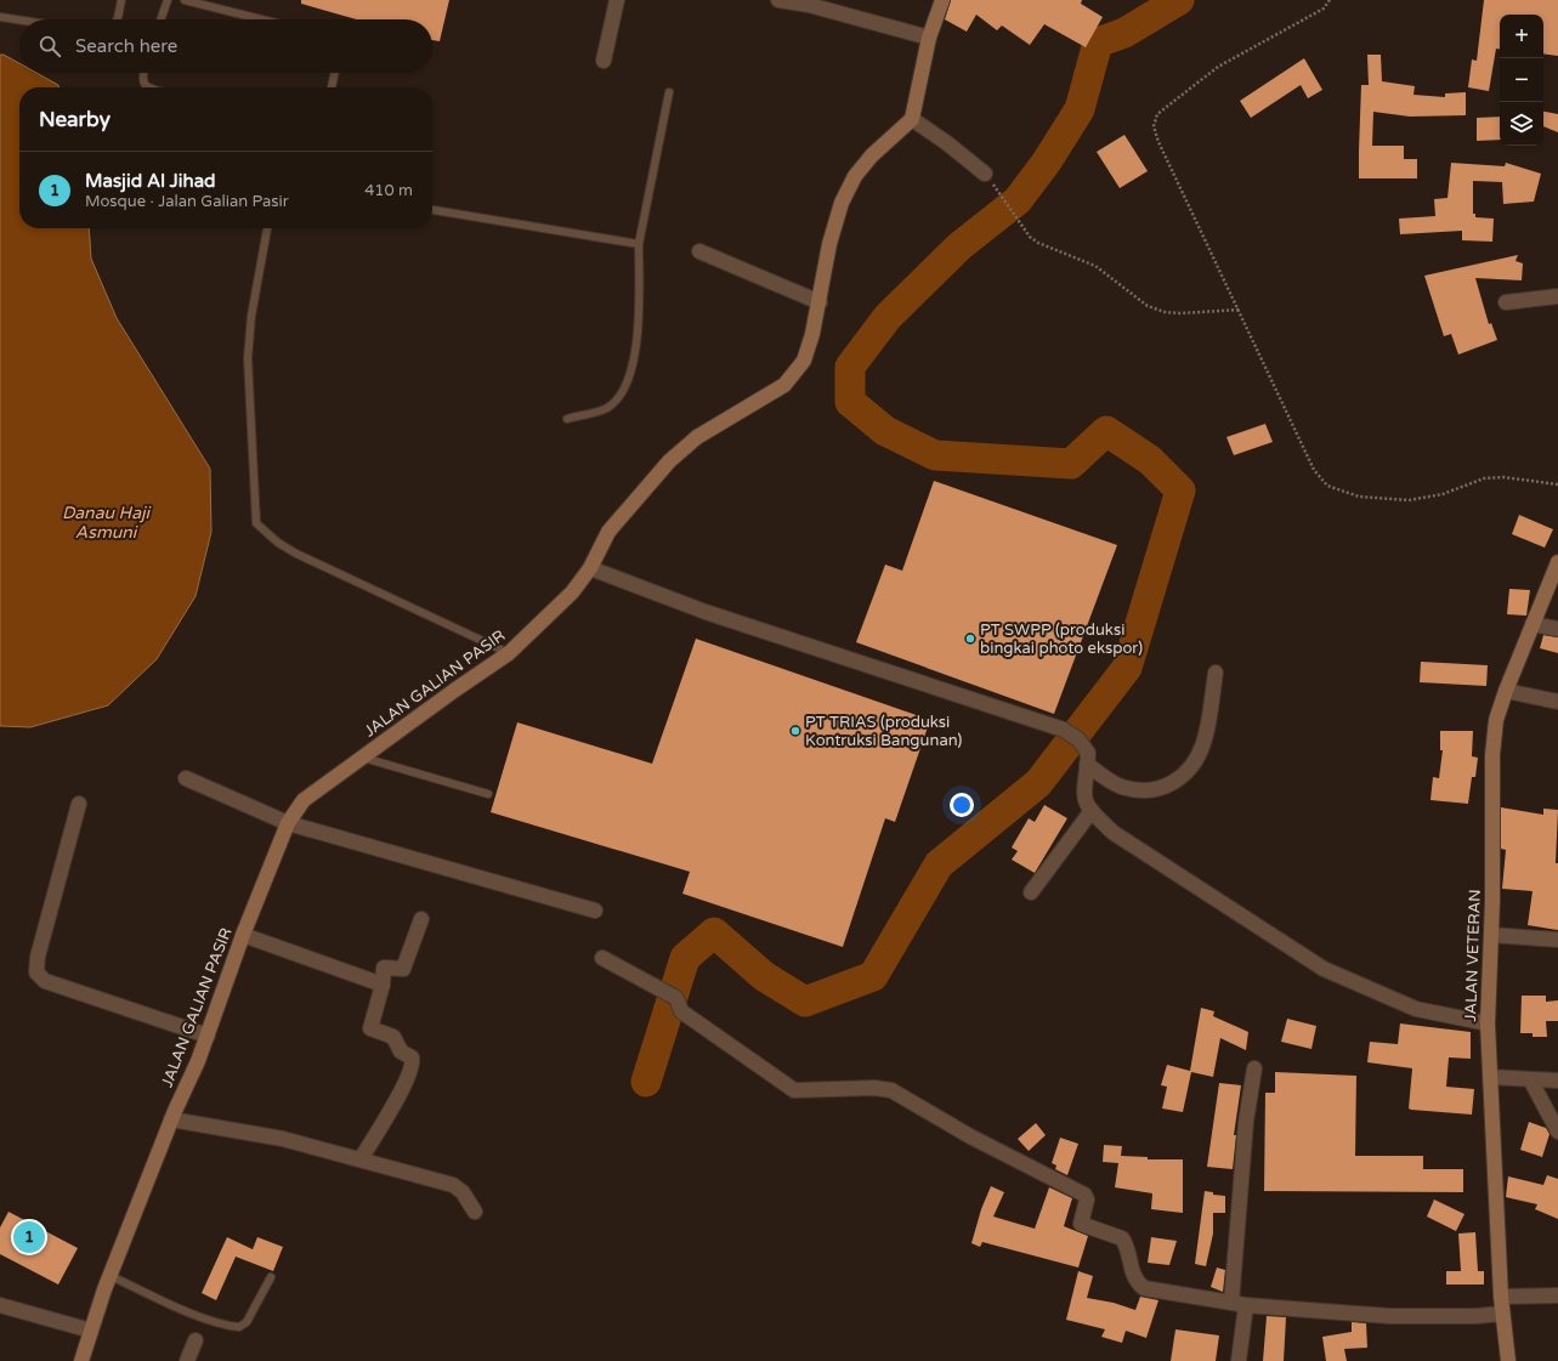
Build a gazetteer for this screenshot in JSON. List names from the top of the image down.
{
  "streets": {
    "street": ["JALAN GALIAN PASIR", "JALAN VETERAN"]
  },
  "water": ["Danau Haji Asmuni"],
  "places": ["PT SWPP (produksi bingkai photo ekspor)", "PT TRIAS (produksi Kontruksi Bangunan)"],
  "page": {
    "map_buttons": ["+", "−"],
    "search": "Search here",
    "heading": "Nearby",
    "list": [
      {
        "mark": "1",
        "name": "Masjid Al Jihad",
        "note": "Mosque · Jalan Galian Pasir",
        "value": "410 m"
      }
    ],
    "pins": "1"
  }
}
